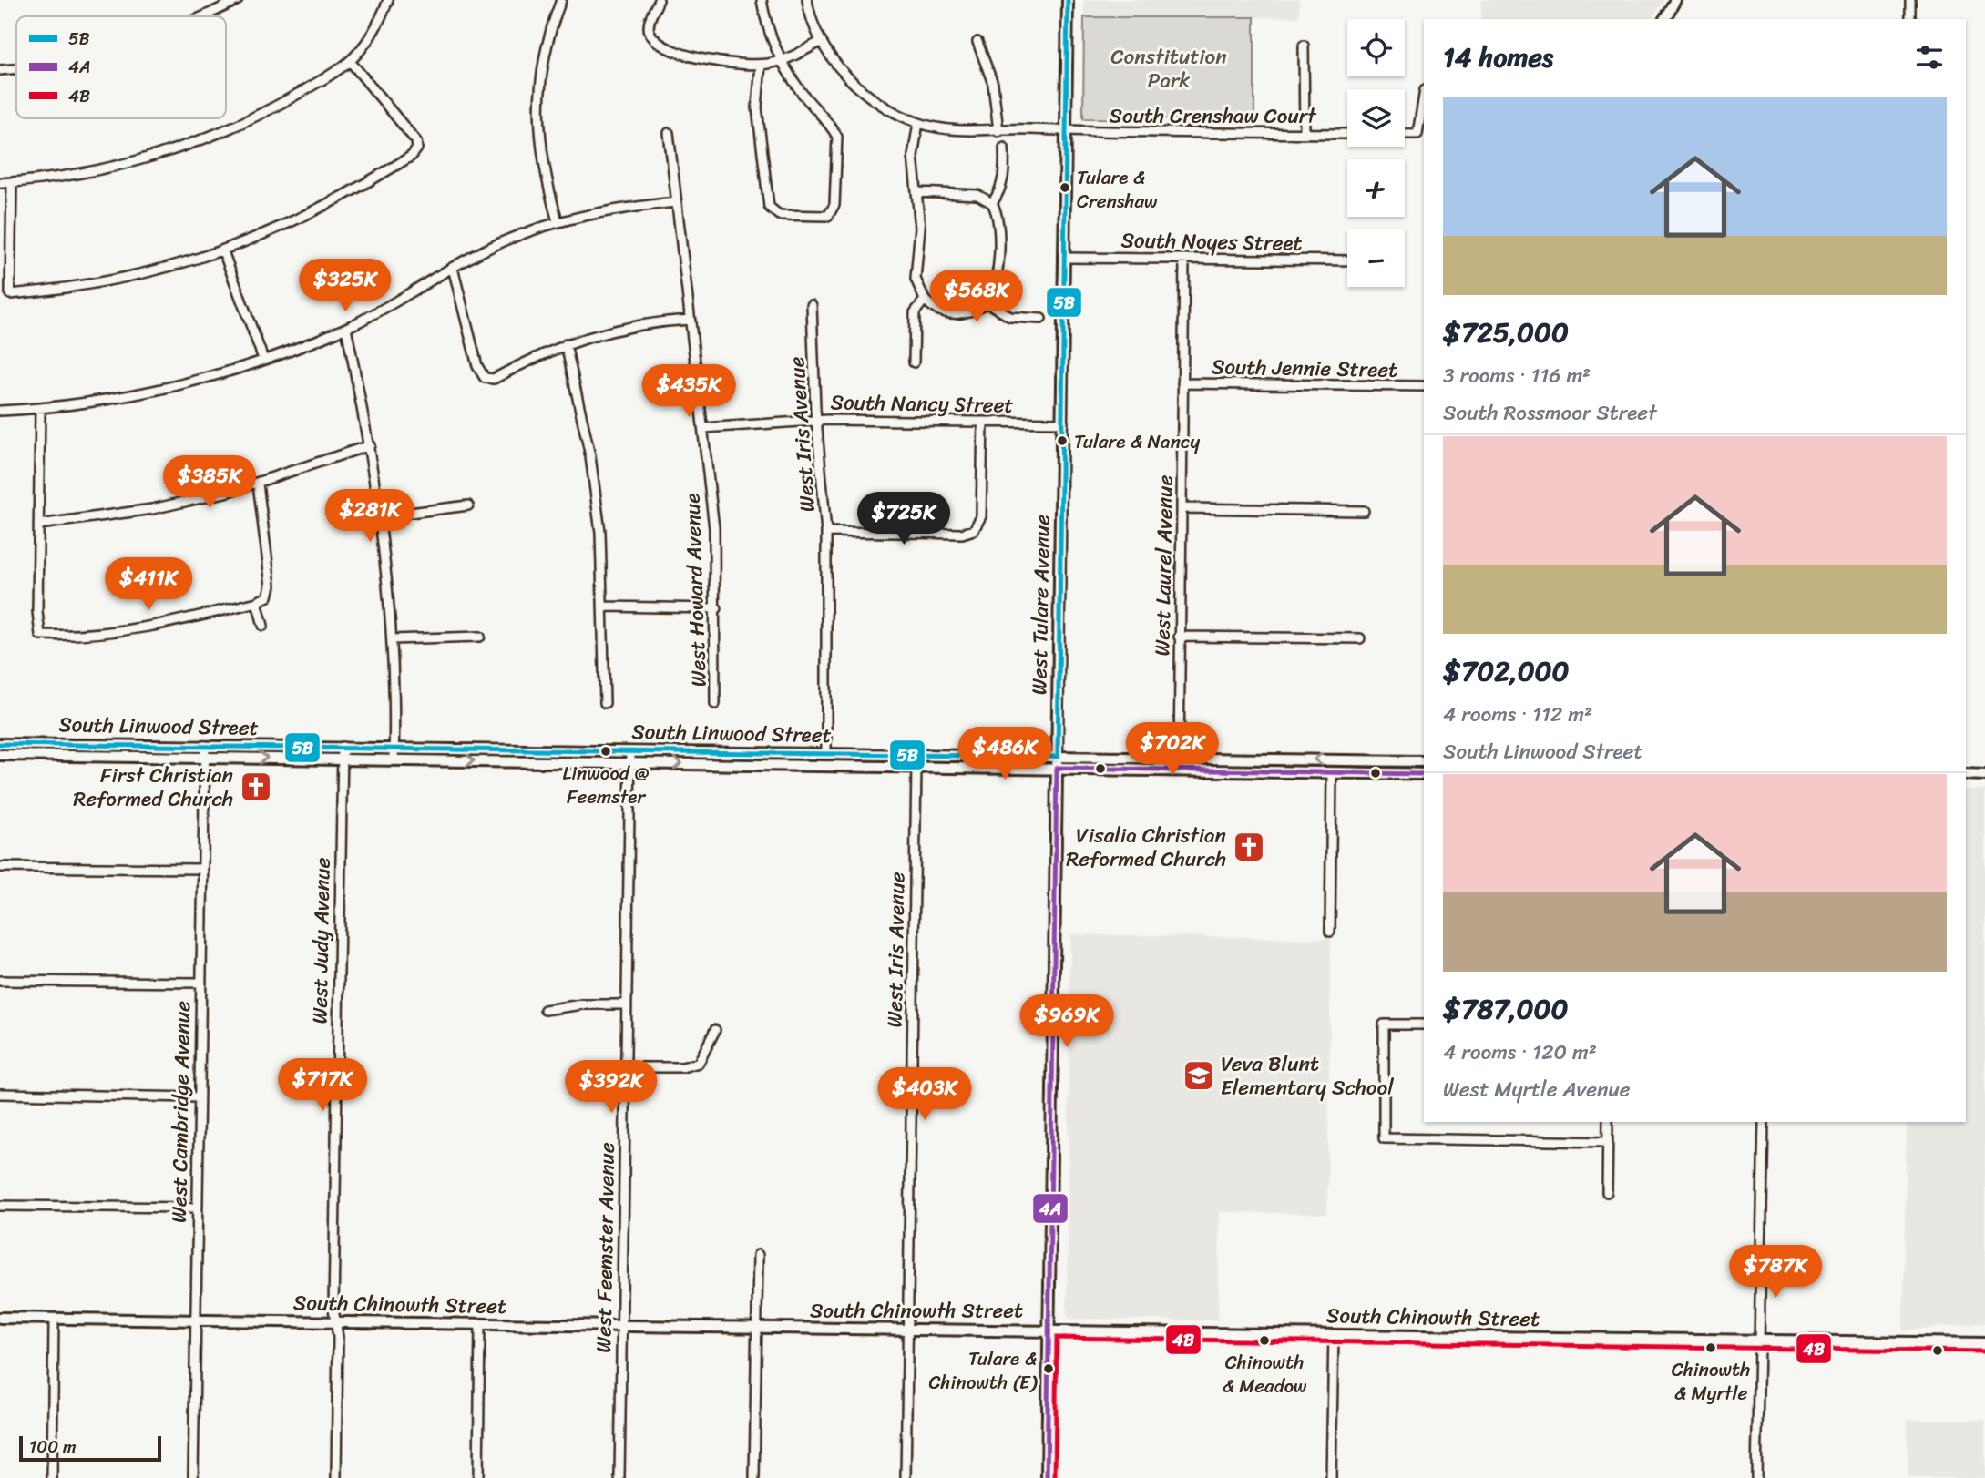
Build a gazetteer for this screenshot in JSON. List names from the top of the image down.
{
  "streets": {
    "street": [
      "South Crenshaw Court",
      "South Noyes Street",
      "South Jennie Street",
      "South Nancy Street",
      "West Iris Avenue",
      "West Laurel Avenue",
      "West Howard Avenue",
      "West Tulare Avenue",
      "South Linwood Street",
      "West Judy Avenue",
      "West Cambridge Avenue",
      "West Feemster Avenue",
      "South Chinowth Street"
    ]
  },
  "crossings": [
    ["South Crenshaw Court", "West Tulare Avenue"],
    ["South Noyes Street", "West Laurel Avenue"],
    ["South Noyes Street", "West Tulare Avenue"],
    ["South Jennie Street", "West Laurel Avenue"],
    ["South Nancy Street", "West Iris Avenue"],
    ["South Nancy Street", "West Howard Avenue"],
    ["South Nancy Street", "West Tulare Avenue"],
    ["West Iris Avenue", "South Linwood Street"],
    ["West Iris Avenue", "South Chinowth Street"],
    ["West Laurel Avenue", "South Linwood Street"],
    ["West Tulare Avenue", "South Linwood Street"],
    ["West Tulare Avenue", "South Chinowth Street"],
    ["South Linwood Street", "West Judy Avenue"],
    ["South Linwood Street", "West Cambridge Avenue"],
    ["South Linwood Street", "West Feemster Avenue"],
    ["West Judy Avenue", "South Chinowth Street"],
    ["West Cambridge Avenue", "South Chinowth Street"],
    ["West Feemster Avenue", "South Chinowth Street"]
  ],
  "parks": ["Constitution Park"],
  "places": {
    "other": [
      "Tulare & Crenshaw",
      "Tulare & Nancy",
      "Linwood @ Feemster",
      "Chinowth & Meadow",
      "Chinowth & Myrtle",
      "Tulare & Chinowth (E)"
    ],
    "church": ["First Christian Reformed Church", "Visalia Christian Reformed Church"],
    "school or university": ["Veva Blunt Elementary School"]
  },
  "lines": ["transit line 5B", "transit line 4A", "transit line 4B"],
  "legend": ["5B", "4A", "4B"],
  "scale_bar": "100 m",
  "page": {
    "map_buttons": ["+", "−"],
    "heading": "14 homes",
    "list": [
      {
        "name": "$725,000",
        "note": "3 rooms · 116 m² · South Rossmoor Street"
      },
      {
        "name": "$702,000",
        "note": "4 rooms · 112 m² · South Linwood Street"
      },
      {
        "name": "$787,000",
        "note": "4 rooms · 120 m² · West Myrtle Avenue"
      }
    ],
    "price": [
      "$325K",
      "$568K",
      "$435K",
      "$385K",
      "$281K",
      "$725K",
      "$411K",
      "$702K",
      "$486K",
      "$969K",
      "$717K",
      "$392K",
      "$403K",
      "$787K"
    ],
    "scale": "100 m"
  }
}
